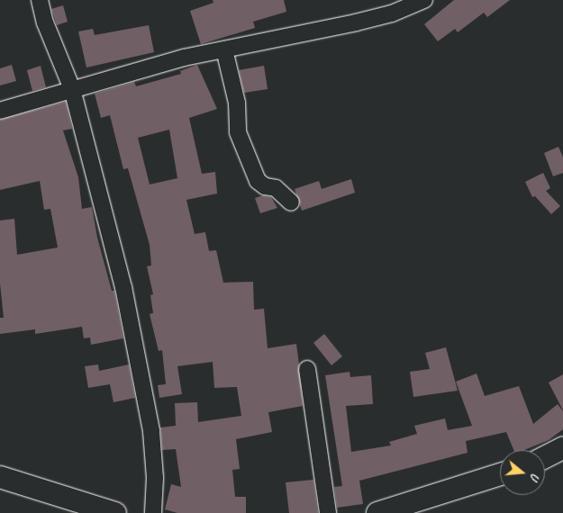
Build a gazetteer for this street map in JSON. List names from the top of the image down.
{
  "north": "right"
}
